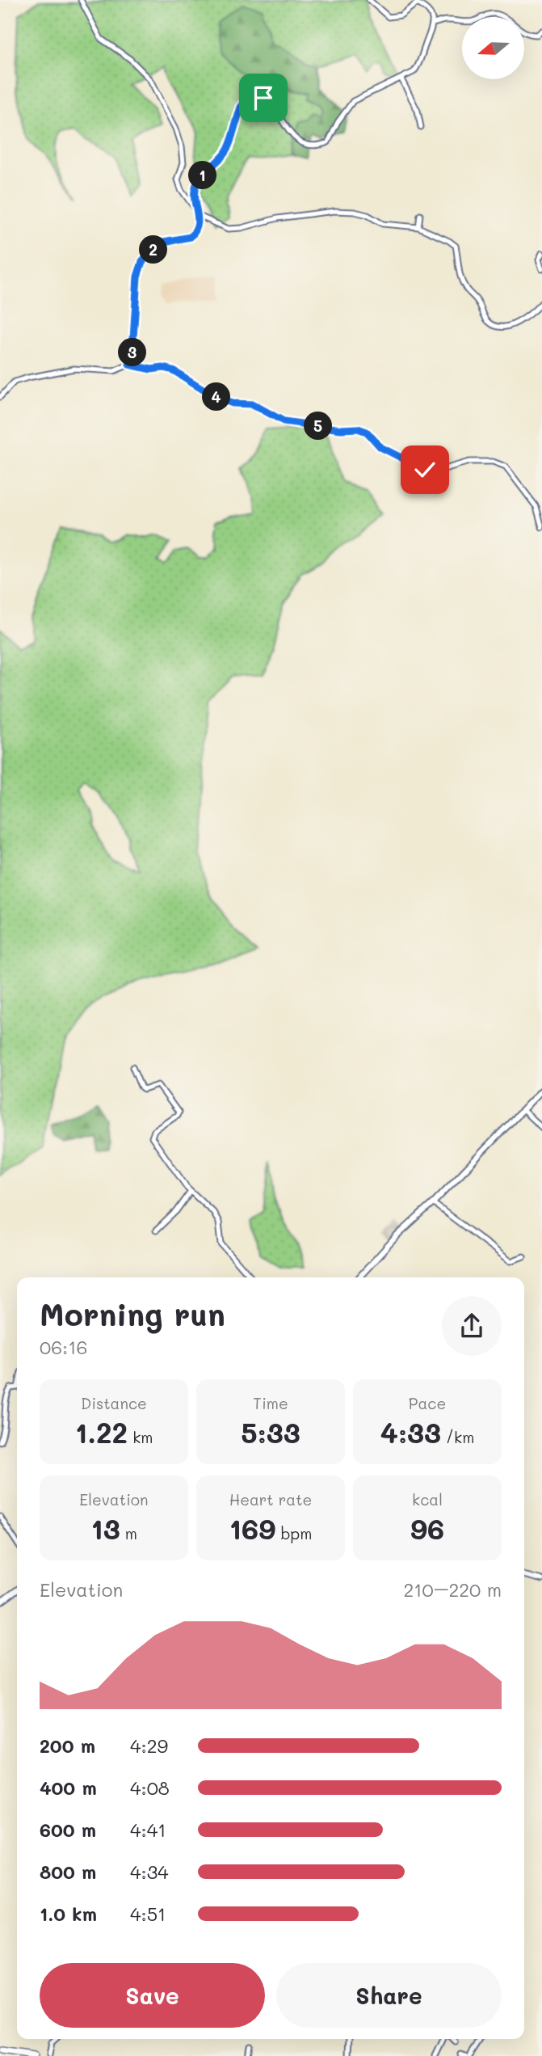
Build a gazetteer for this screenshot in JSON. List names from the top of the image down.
{
  "north": "left",
  "page": {
    "pins": [
      "1",
      "2",
      "3",
      "4",
      "5"
    ],
    "heading": ["Morning run", "06:16"],
    "stats": [
      ["Distance", "1.22 km"],
      ["Time", "5:33"],
      ["Pace", "4:33 /km"],
      ["Elevation", "13 m"],
      ["Heart rate", "169 bpm"],
      ["kcal", "96"]
    ],
    "chart": ["Elevation", "210–220 m"],
    "list": [
      {
        "name": "200 m",
        "note": "4:29"
      },
      {
        "name": "400 m",
        "note": "4:08"
      },
      {
        "name": "600 m",
        "note": "4:41"
      },
      {
        "name": "800 m",
        "note": "4:34"
      },
      {
        "name": "1.0 km",
        "note": "4:51"
      }
    ],
    "buttons": ["Save", "Share"]
  }
}
